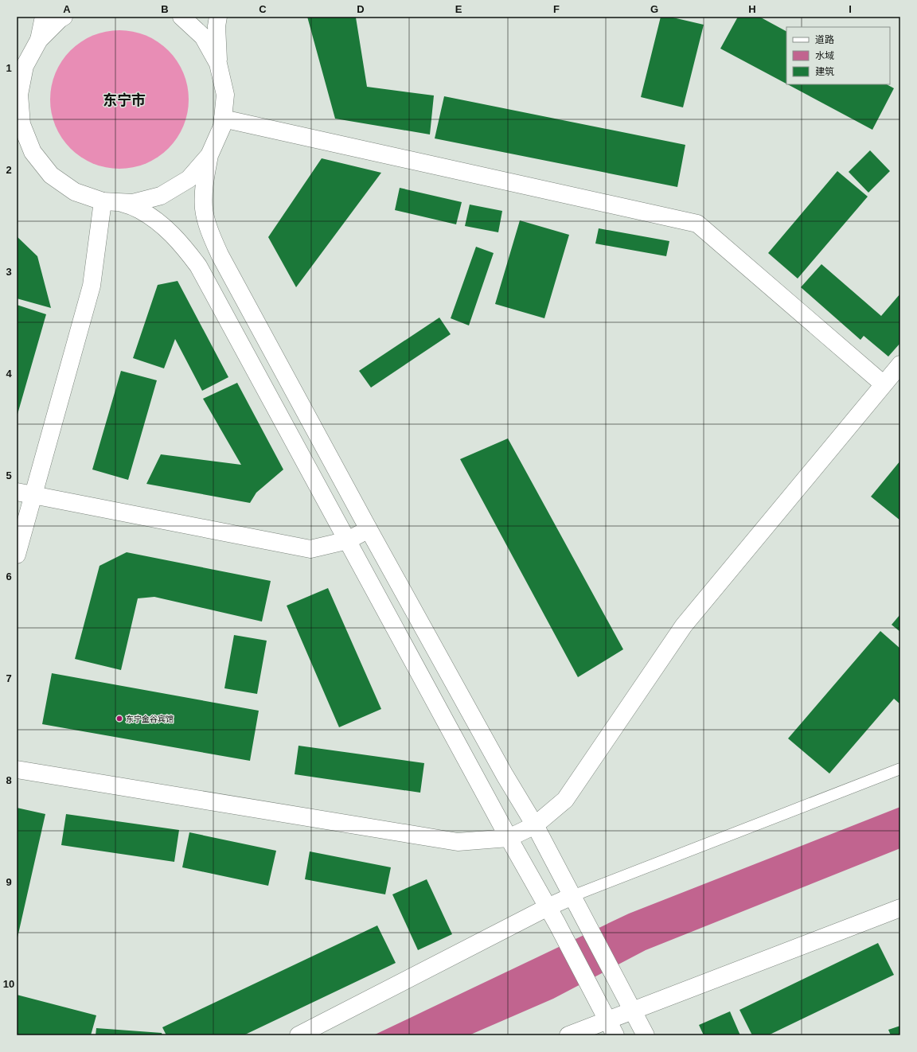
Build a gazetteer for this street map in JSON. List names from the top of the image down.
{
  "districts": ["东宁市"],
  "places": ["东宁金谷宾馆"],
  "legend": ["道路", "水域", "建筑"],
  "grid": {
    "columns": [
      "A",
      "B",
      "C",
      "D",
      "E",
      "F",
      "G",
      "H",
      "I"
    ],
    "rows": [
      "1",
      "2",
      "3",
      "4",
      "5",
      "6",
      "7",
      "8",
      "9",
      "10"
    ]
  }
}
